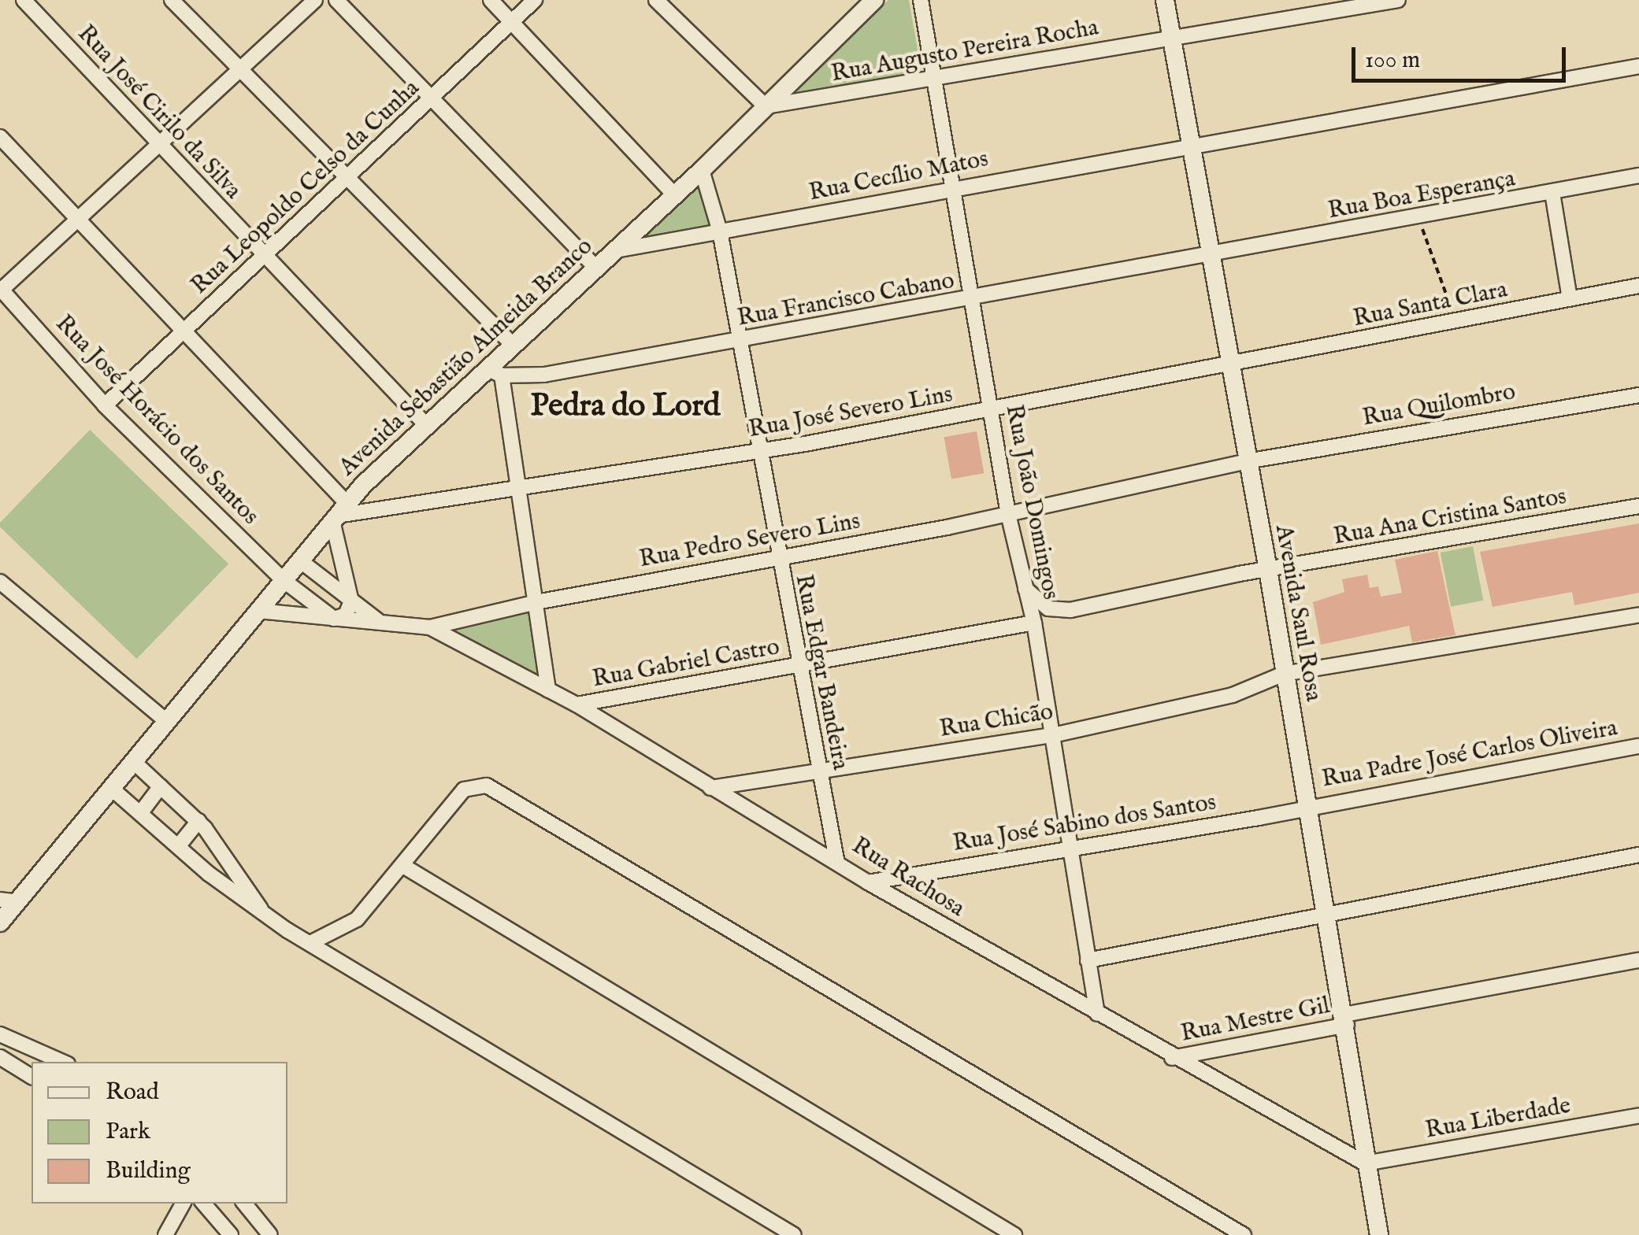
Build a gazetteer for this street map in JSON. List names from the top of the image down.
{
  "streets": {
    "street": [
      "Rua Augusto Pereira Rocha",
      "Rua José Cirilo da Silva",
      "Rua Cecílio Matos",
      "Rua Leopoldo Celso da Cunha",
      "Rua Boa Esperança",
      "Rua Francisco Cabano",
      "Rua Santa Clara",
      "Avenida Sebastião Almeida Branco",
      "Rua Quilombro",
      "Rua José Severo Lins",
      "Rua José Horácio dos Santos",
      "Rua João Domingos",
      "Rua Ana Cristina Santos",
      "Rua Pedro Severo Lins",
      "Avenida Saul Rosa",
      "Rua Gabriel Castro",
      "Rua Edgar Bandeira",
      "Rua Chicão",
      "Rua Padre José Carlos Oliveira",
      "Rua José Sabino dos Santos",
      "Rua Rachosa",
      "Rua Mestre Gil",
      "Rua Liberdade"
    ]
  },
  "crossings": [
    ["Rua Augusto Pereira Rocha", "Avenida Sebastião Almeida Branco"],
    ["Rua Augusto Pereira Rocha", "Rua João Domingos"],
    ["Rua Augusto Pereira Rocha", "Avenida Saul Rosa"],
    ["Rua José Cirilo da Silva", "Rua Leopoldo Celso da Cunha"],
    ["Rua José Cirilo da Silva", "Avenida Sebastião Almeida Branco"],
    ["Rua Cecílio Matos", "Avenida Sebastião Almeida Branco"],
    ["Rua Cecílio Matos", "Rua João Domingos"],
    ["Rua Cecílio Matos", "Avenida Saul Rosa"],
    ["Rua Cecílio Matos", "Rua Edgar Bandeira"],
    ["Rua Leopoldo Celso da Cunha", "Rua José Horácio dos Santos"],
    ["Rua Boa Esperança", "Rua Francisco Cabano"],
    ["Rua Boa Esperança", "Avenida Saul Rosa"],
    ["Rua Francisco Cabano", "Avenida Sebastião Almeida Branco"],
    ["Rua Francisco Cabano", "Rua João Domingos"],
    ["Rua Francisco Cabano", "Avenida Saul Rosa"],
    ["Rua Francisco Cabano", "Rua Edgar Bandeira"],
    ["Rua Santa Clara", "Rua José Severo Lins"],
    ["Rua Santa Clara", "Avenida Saul Rosa"],
    ["Avenida Sebastião Almeida Branco", "Rua José Severo Lins"],
    ["Avenida Sebastião Almeida Branco", "Rua José Horácio dos Santos"],
    ["Avenida Sebastião Almeida Branco", "Rua Pedro Severo Lins"],
    ["Avenida Sebastião Almeida Branco", "Rua Edgar Bandeira"],
    ["Rua Quilombro", "Rua Pedro Severo Lins"],
    ["Rua Quilombro", "Avenida Saul Rosa"],
    ["Rua José Severo Lins", "Rua João Domingos"],
    ["Rua José Severo Lins", "Avenida Saul Rosa"],
    ["Rua José Severo Lins", "Rua Edgar Bandeira"],
    ["Rua João Domingos", "Rua Pedro Severo Lins"],
    ["Rua João Domingos", "Rua Gabriel Castro"],
    ["Rua João Domingos", "Rua Chicão"],
    ["Rua João Domingos", "Rua José Sabino dos Santos"],
    ["Rua João Domingos", "Rua Rachosa"],
    ["Rua Ana Cristina Santos", "Avenida Saul Rosa"],
    ["Rua Pedro Severo Lins", "Avenida Saul Rosa"],
    ["Rua Pedro Severo Lins", "Rua Edgar Bandeira"],
    ["Rua Pedro Severo Lins", "Rua Rachosa"],
    ["Avenida Saul Rosa", "Rua Chicão"],
    ["Avenida Saul Rosa", "Rua Padre José Carlos Oliveira"],
    ["Avenida Saul Rosa", "Rua José Sabino dos Santos"],
    ["Avenida Saul Rosa", "Rua Rachosa"],
    ["Avenida Saul Rosa", "Rua Mestre Gil"],
    ["Avenida Saul Rosa", "Rua Liberdade"],
    ["Rua Gabriel Castro", "Rua Edgar Bandeira"],
    ["Rua Gabriel Castro", "Rua Rachosa"],
    ["Rua Edgar Bandeira", "Rua Chicão"],
    ["Rua Edgar Bandeira", "Rua Rachosa"],
    ["Rua Chicão", "Rua Rachosa"],
    ["Rua Padre José Carlos Oliveira", "Rua José Sabino dos Santos"],
    ["Rua José Sabino dos Santos", "Rua Rachosa"],
    ["Rua Rachosa", "Rua Mestre Gil"],
    ["Rua Rachosa", "Rua Liberdade"]
  ],
  "districts": ["Pedra do Lord"],
  "legend": ["Road", "Park", "Building"],
  "scale_bar": "100 m"
}
